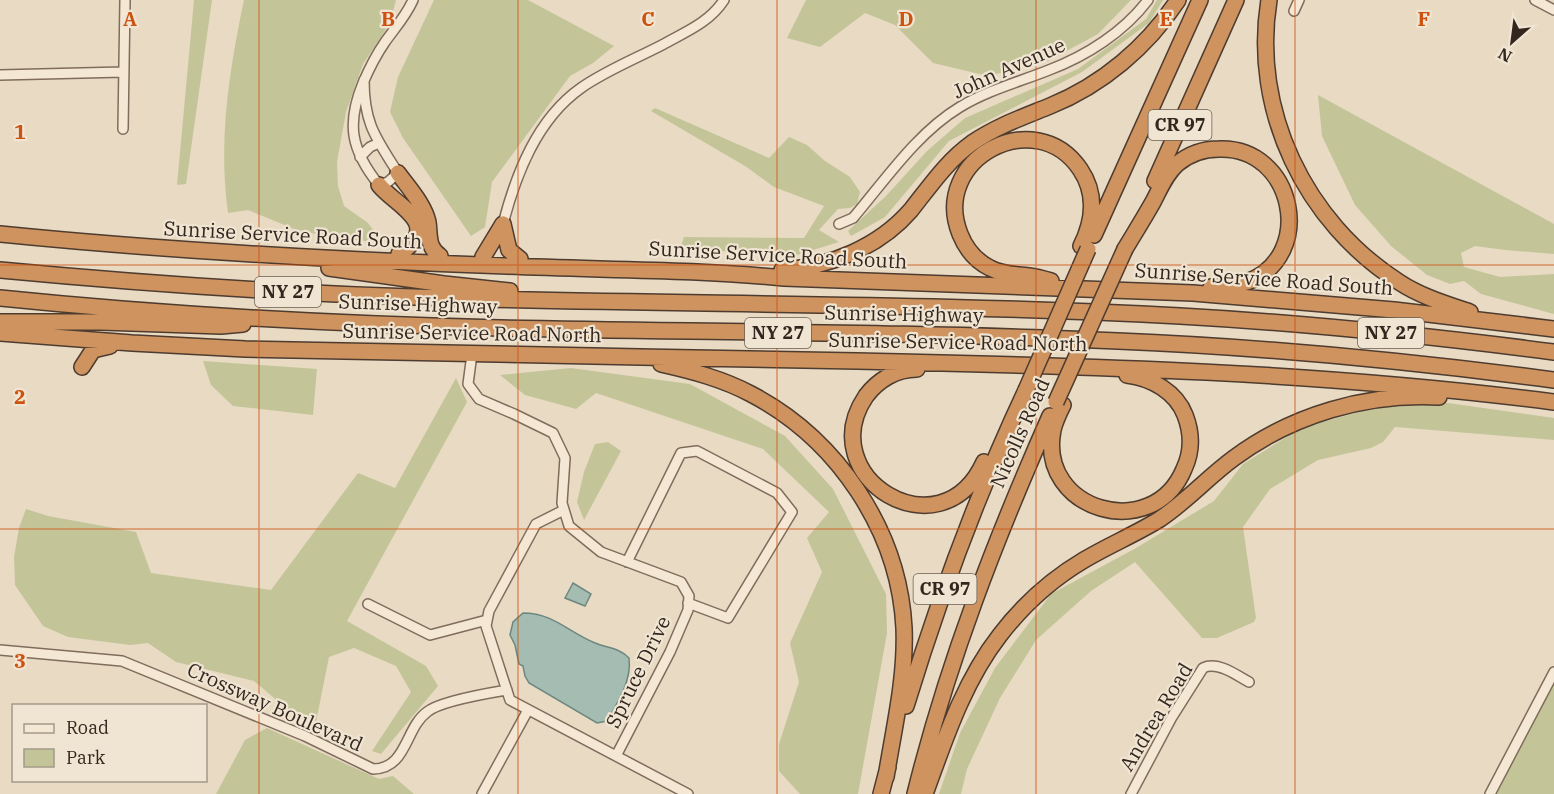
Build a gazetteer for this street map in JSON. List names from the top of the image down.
{
  "streets": {
    "highway": [
      "CR 97",
      "Sunrise Service Road South",
      "NY 27",
      "Sunrise Highway",
      "Sunrise Service Road North",
      "Nicolls Road"
    ],
    "street": [
      "John Avenue",
      "Spruce Drive",
      "Crossway Boulevard",
      "Andrea Road"
    ]
  },
  "crossings": [
    ["CR 97", "Nicolls Road"],
    ["Spruce Drive", "Crossway Boulevard"]
  ],
  "legend": ["Road", "Park"],
  "north": "bottom left",
  "grid": {
    "columns": [
      "A",
      "B",
      "C",
      "D",
      "E",
      "F"
    ],
    "rows": ["1", "2", "3"]
  }
}
